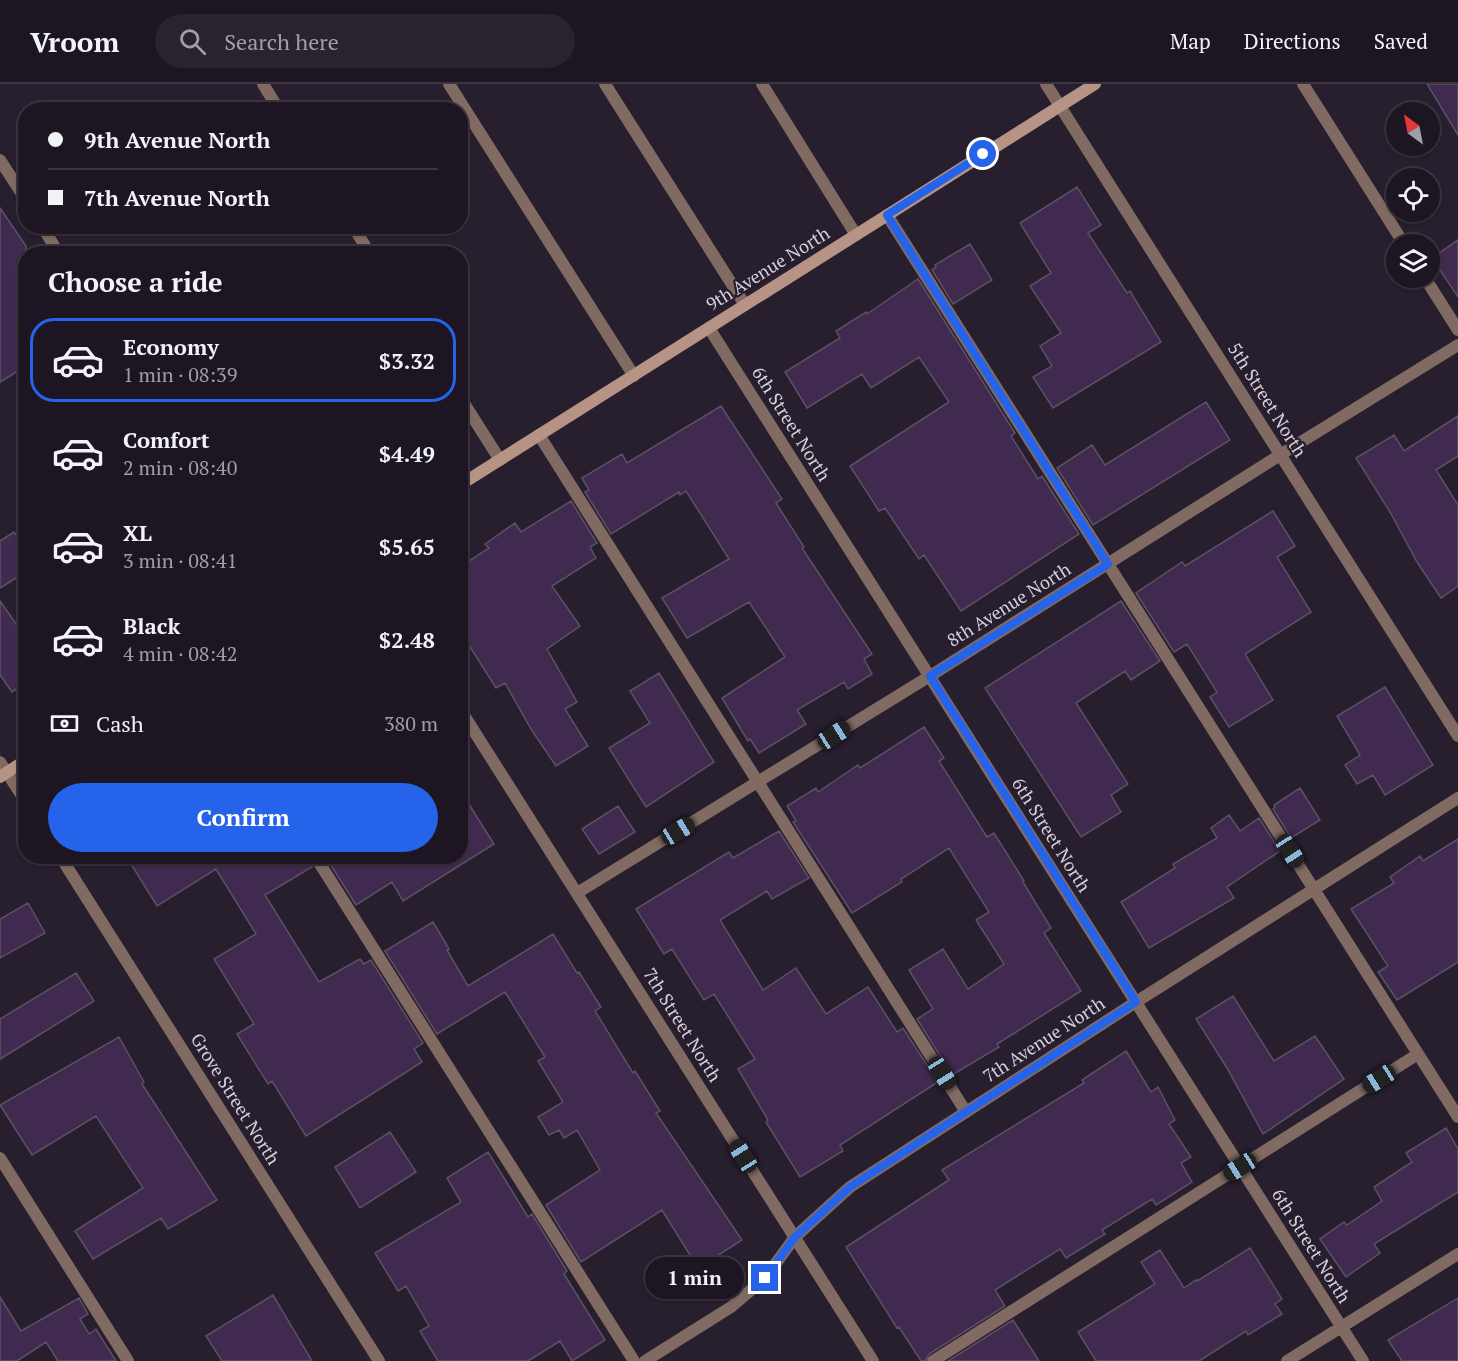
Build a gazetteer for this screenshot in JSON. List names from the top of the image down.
{
  "streets": {
    "street": [
      "9th Avenue North",
      "5th Street North",
      "6th Street North",
      "8th Avenue North",
      "7th Street North",
      "7th Avenue North",
      "Grove Street North"
    ]
  },
  "crossings": [
    ["9th Avenue North", "5th Street North"],
    ["9th Avenue North", "6th Street North"],
    ["5th Street North", "8th Avenue North"],
    ["6th Street North", "8th Avenue North"],
    ["6th Street North", "7th Avenue North"],
    ["8th Avenue North", "7th Street North"],
    ["7th Street North", "7th Avenue North"]
  ],
  "north": "top left",
  "page": {
    "header": "Vroom",
    "search": "Search here",
    "nav": ["Map", "Directions", "Saved"],
    "banner": ["9th Avenue North", "7th Avenue North"],
    "heading": "Choose a ride",
    "list": [
      {
        "name": "Economy",
        "note": "1 min · 08:39",
        "value": "$3.32"
      },
      {
        "name": "Comfort",
        "note": "2 min · 08:40",
        "value": "$4.49"
      },
      {
        "name": "XL",
        "note": "3 min · 08:41",
        "value": "$5.65"
      },
      {
        "name": "Black",
        "note": "4 min · 08:42",
        "value": "$2.48"
      }
    ],
    "pay": ["Cash", "380 m"],
    "buttons": "Confirm",
    "bubble": "1 min"
  }
}
